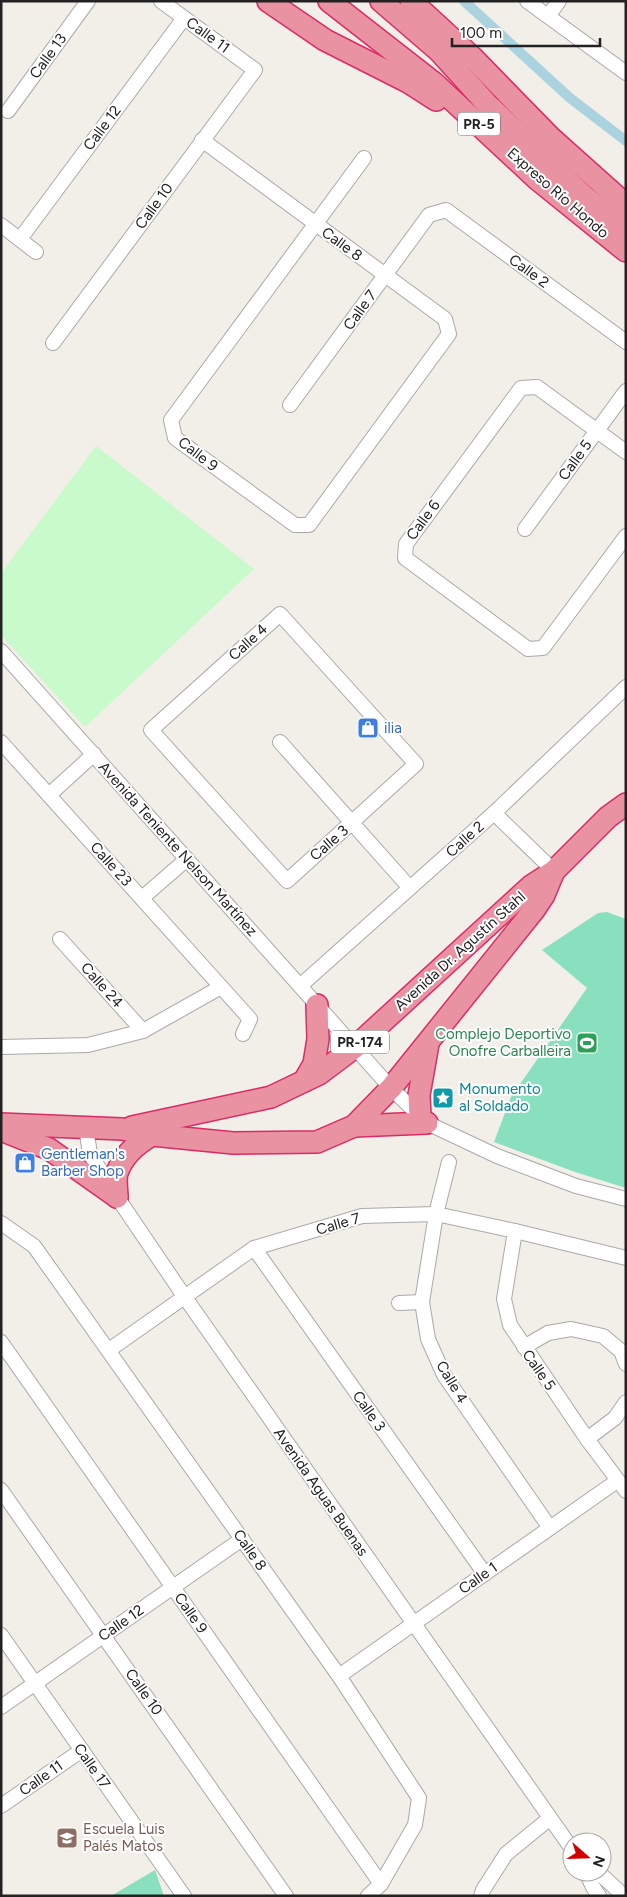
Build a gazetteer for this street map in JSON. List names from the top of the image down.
{
  "streets": {
    "highway": [
      "PR-5",
      "Expreso Río Hondo",
      "Avenida Dr. Agustín Stahl",
      "PR-174"
    ],
    "street": [
      "Calle 11",
      "Calle 13",
      "Calle 12",
      "Calle 10",
      "Calle 8",
      "Calle 2",
      "Calle 7",
      "Calle 9",
      "Calle 5",
      "Calle 6",
      "Calle 4",
      "Calle 3",
      "Avenida Teniente Nelson Martínez",
      "Calle 23",
      "Calle 24",
      "Avenida Aguas Buenas",
      "Calle 1",
      "Calle 17"
    ]
  },
  "crossings": [
    ["Calle 11", "Calle 12"],
    ["Calle 11", "Calle 10"],
    ["Calle 11", "Calle 17"],
    ["Calle 12", "Calle 10"],
    ["Calle 12", "Calle 8"],
    ["Calle 12", "Calle 9"],
    ["Calle 12", "Calle 17"],
    ["Calle 10", "Calle 8"],
    ["Calle 8", "Calle 7"],
    ["Calle 8", "Calle 9"],
    ["Calle 8", "Calle 1"],
    ["Calle 2", "Calle 7"],
    ["Calle 2", "Calle 3"],
    ["Calle 2", "Avenida Teniente Nelson Martínez"],
    ["Calle 7", "Calle 5"],
    ["Calle 7", "Calle 4"],
    ["Calle 7", "Calle 3"],
    ["Calle 7", "Avenida Aguas Buenas"],
    ["Calle 5", "Calle 6"],
    ["Calle 5", "Calle 1"],
    ["Calle 4", "Calle 3"],
    ["Calle 4", "Calle 1"],
    ["Calle 3", "Calle 1"],
    ["Avenida Teniente Nelson Martínez", "Avenida Dr. Agustín Stahl"],
    ["Avenida Dr. Agustín Stahl", "Avenida Aguas Buenas"],
    ["Avenida Aguas Buenas", "Calle 1"]
  ],
  "places": {
    "shop": ["ilia", "Gentleman's Barber Shop"],
    "sports": ["Complejo Deportivo Onofre Carballeira"],
    "place": ["Monumento al Soldado"],
    "school or university": ["Escuela Luis Palés Matos"]
  },
  "scale_bar": "100 m",
  "north": "right"
}
